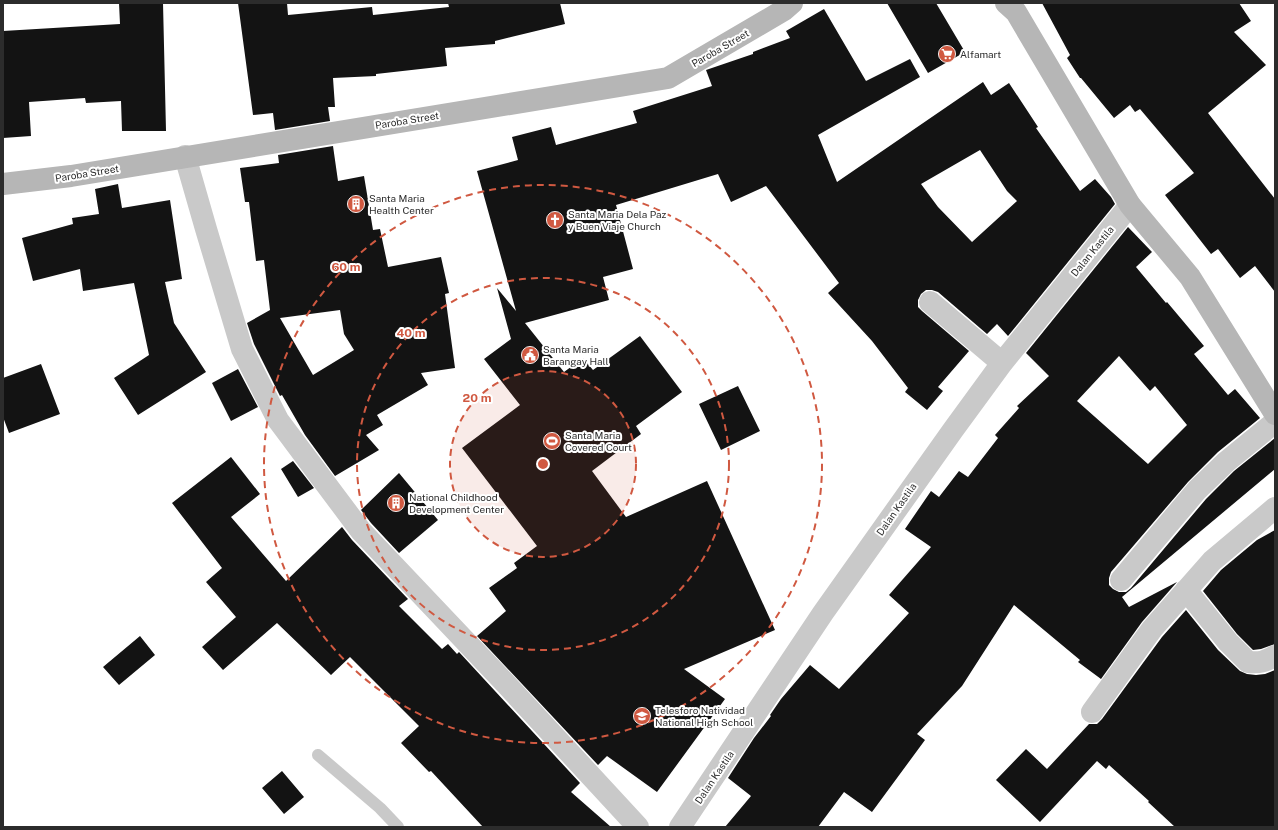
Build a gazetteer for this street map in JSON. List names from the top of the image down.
{
  "streets": {
    "street": ["Paroba Street", "Dalan Kastila"]
  },
  "places": {
    "supermarket": ["Alfamart"],
    "building": ["Santa Maria Health Center", "National Childhood Development Center"],
    "church": ["Santa Maria Dela Paz y Buen Viaje Church"],
    "public building": ["Santa Maria Barangay Hall"],
    "sports": ["Santa Maria Covered Court"],
    "school or university": ["Telesforo Natividad National High School"]
  },
  "rings": ["60 m", "40 m", "20 m"]
}
